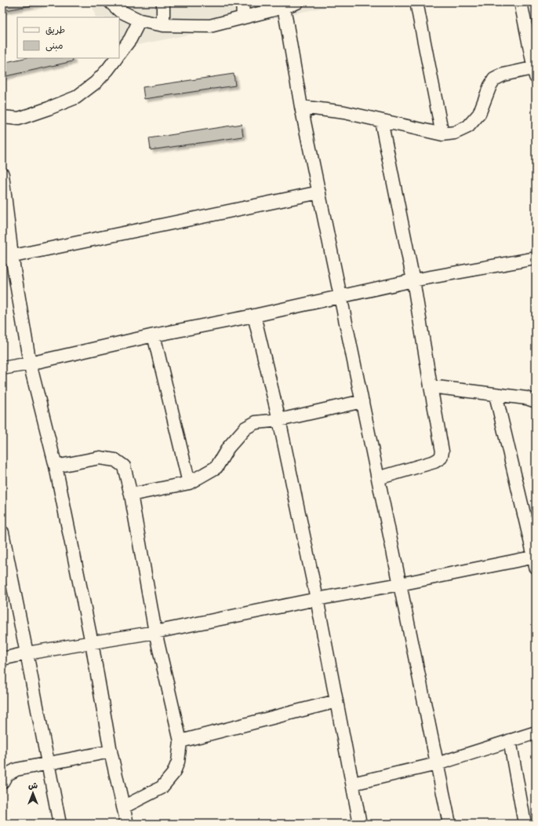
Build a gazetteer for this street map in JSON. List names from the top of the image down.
{
  "legend": ["طريق", "مبنى"],
  "north": "top"
}
